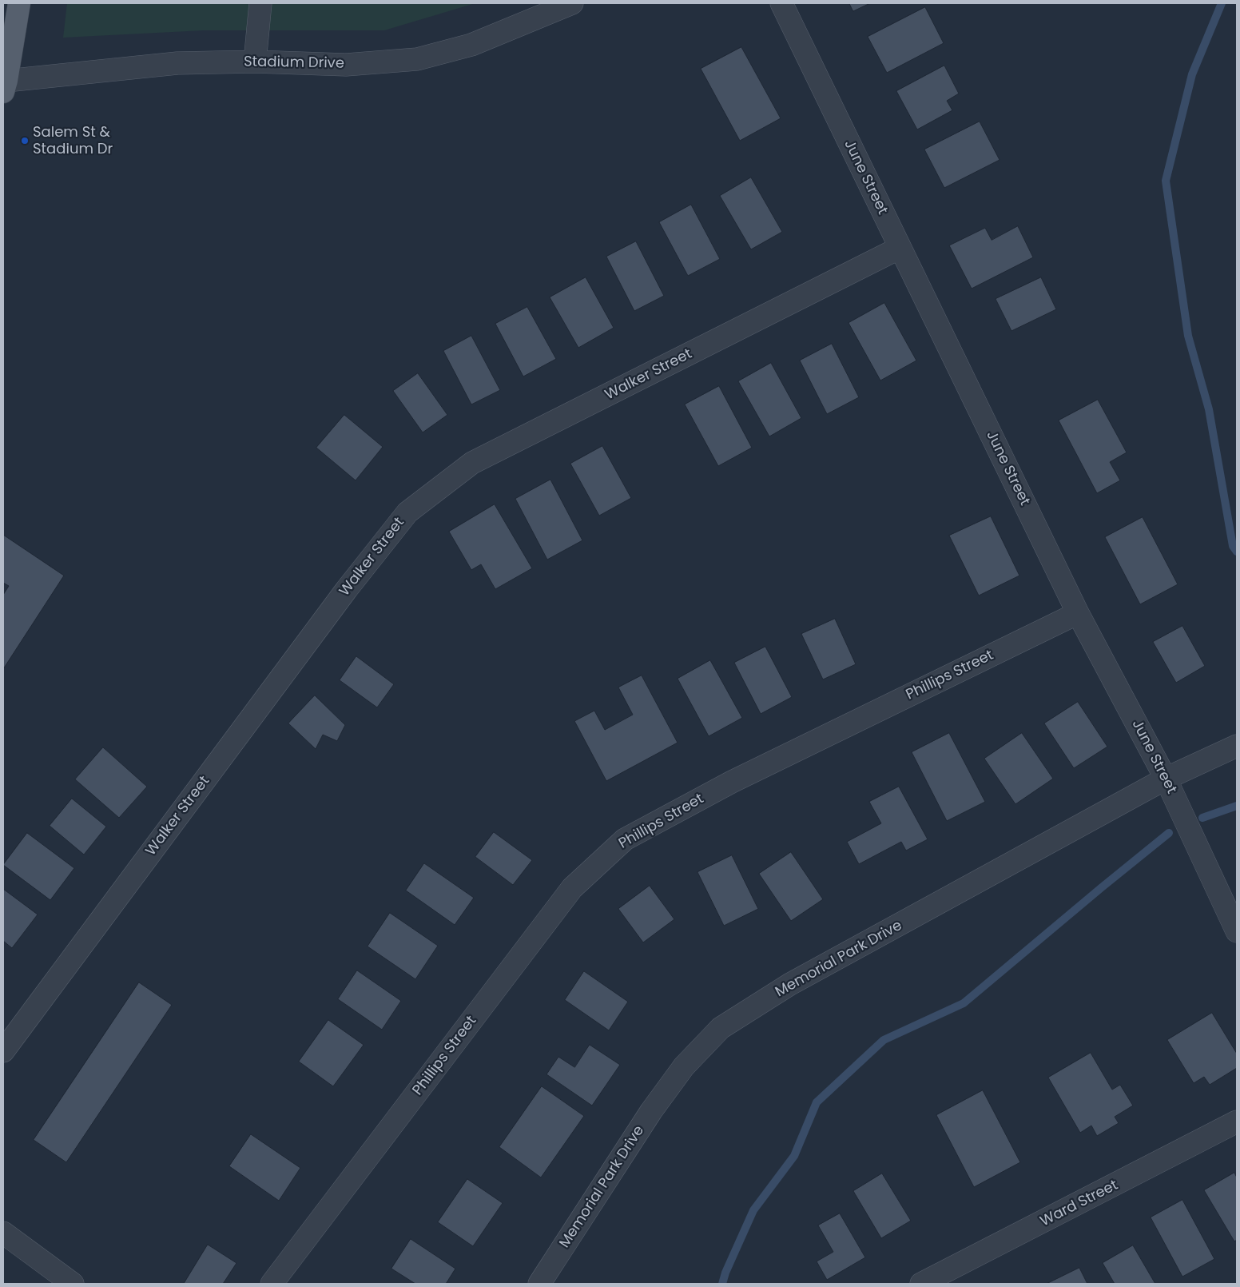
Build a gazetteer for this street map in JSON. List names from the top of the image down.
{
  "streets": {
    "street": [
      "Stadium Drive",
      "June Street",
      "Walker Street",
      "Phillips Street",
      "Memorial Park Drive",
      "Ward Street"
    ]
  },
  "crossings": [
    ["June Street", "Walker Street"],
    ["June Street", "Phillips Street"],
    ["June Street", "Memorial Park Drive"]
  ],
  "places": ["Salem St & Stadium Dr"]
}
